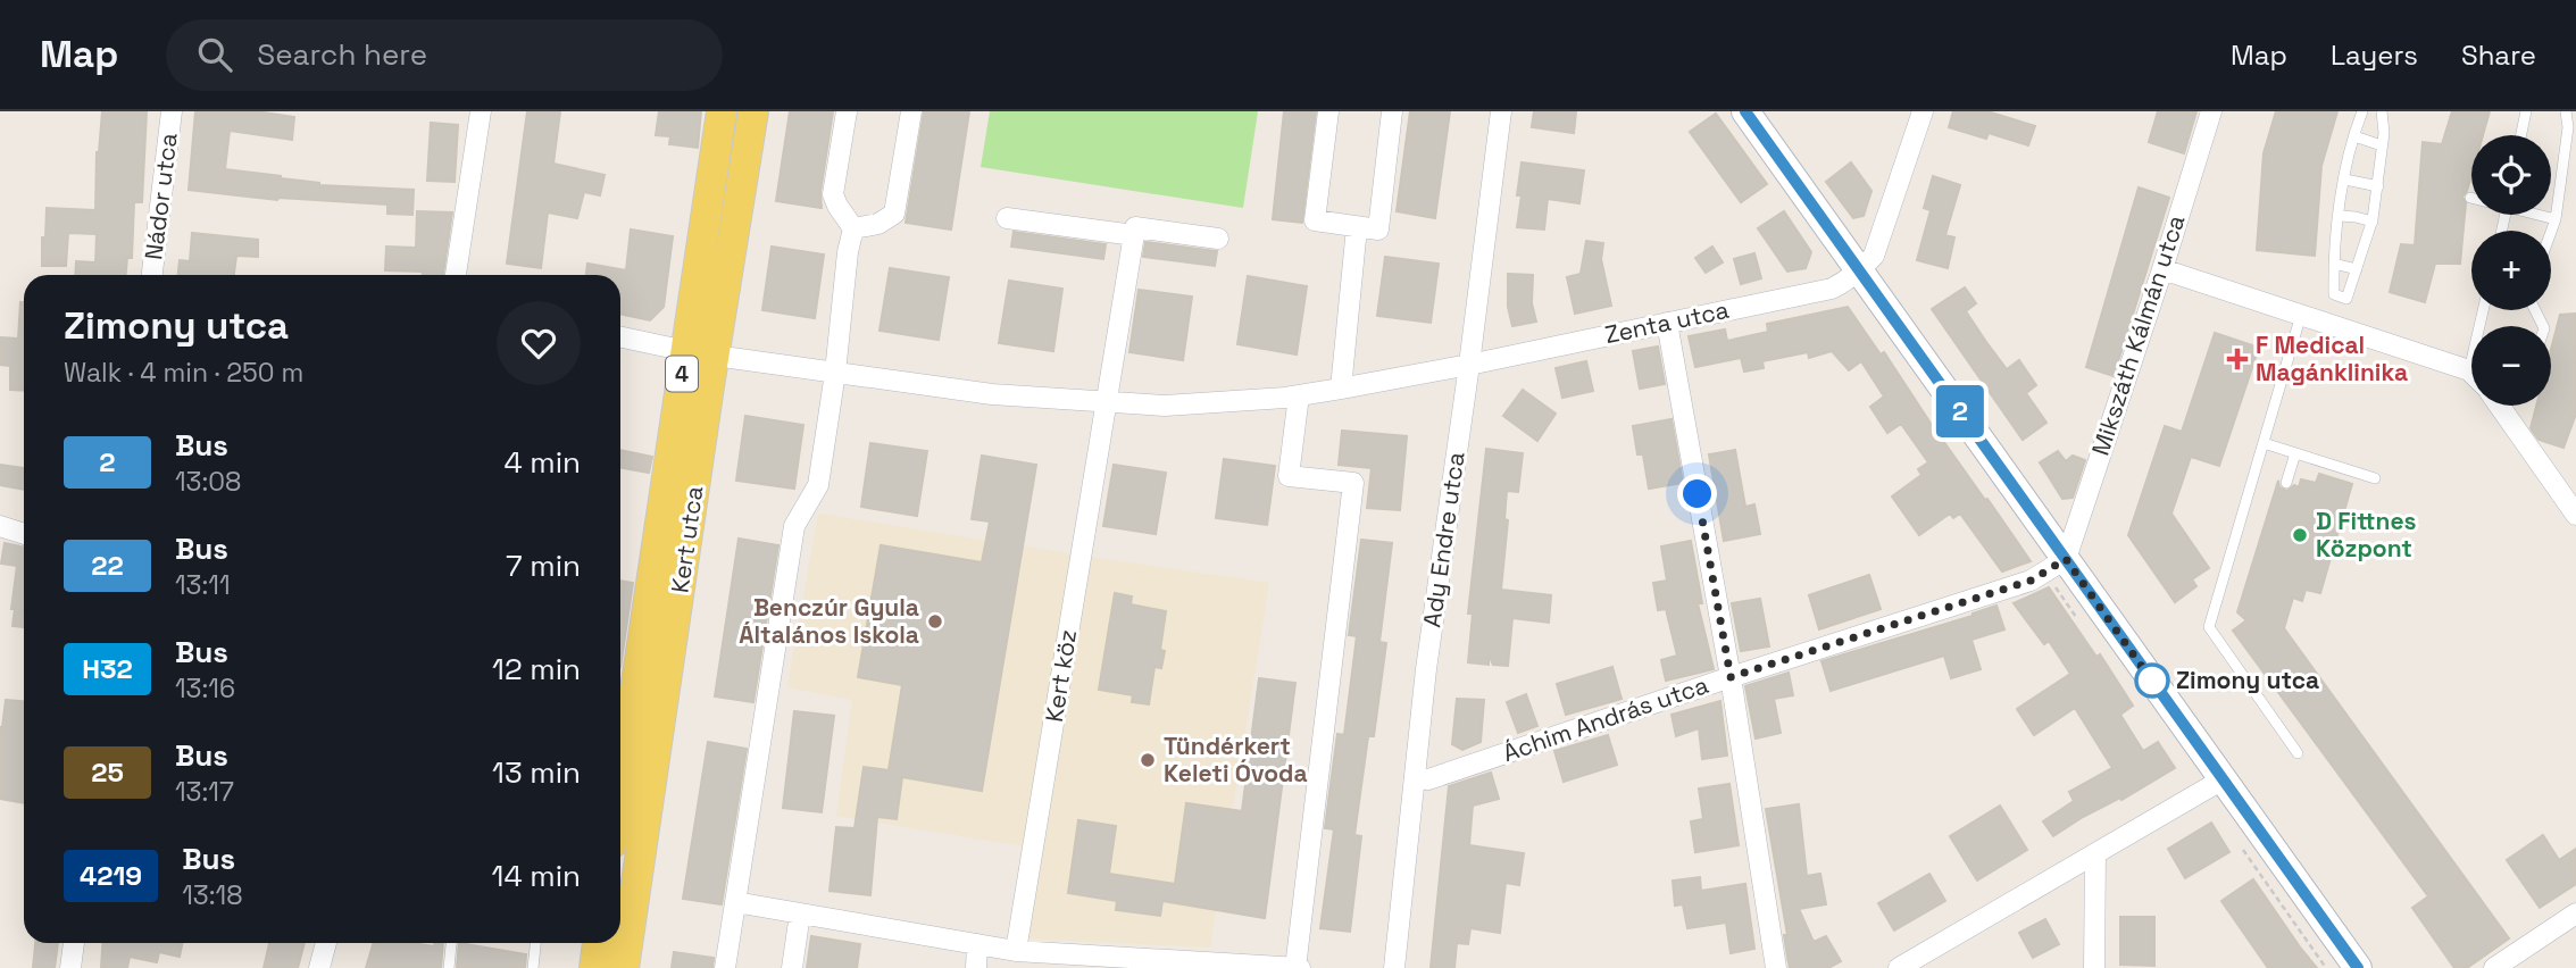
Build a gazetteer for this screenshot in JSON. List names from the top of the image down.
{
  "streets": {
    "main road": ["4", "Kert utca"],
    "street": [
      "Nádor utca",
      "Zenta utca",
      "Mikszáth Kálmán utca",
      "Ady Endre utca",
      "Kert köz",
      "Áchim András utca"
    ]
  },
  "crossings": [
    ["Zenta utca", "Kert utca"],
    ["Zenta utca", "Ady Endre utca"],
    ["Zenta utca", "Kert köz"],
    ["Mikszáth Kálmán utca", "Áchim András utca"],
    ["Ady Endre utca", "Áchim András utca"]
  ],
  "places": {
    "health": ["F Medical Magánklinika"],
    "other": [
      "D Fittnes Központ",
      "Benczúr Gyula Általános Iskola",
      "Zimony utca",
      "Tündérkert Keleti Óvoda"
    ]
  },
  "lines": ["bus line 2"],
  "page": {
    "header": "Map",
    "search": "Search here",
    "nav": ["Map", "Layers", "Share"],
    "on_map": "2",
    "map_buttons": ["+", "−"],
    "heading": ["Zimony utca", "Walk · 4 min · 250 m"],
    "list": [
      {
        "mark": "2",
        "name": "Bus",
        "note": "13:08",
        "value": "4 min"
      },
      {
        "mark": "22",
        "name": "Bus",
        "note": "13:11",
        "value": "7 min"
      },
      {
        "mark": "H32",
        "name": "Bus",
        "note": "13:16",
        "value": "12 min"
      },
      {
        "mark": "25",
        "name": "Bus",
        "note": "13:17",
        "value": "13 min"
      },
      {
        "mark": "4219",
        "name": "Bus",
        "note": "13:18",
        "value": "14 min"
      }
    ]
  }
}
